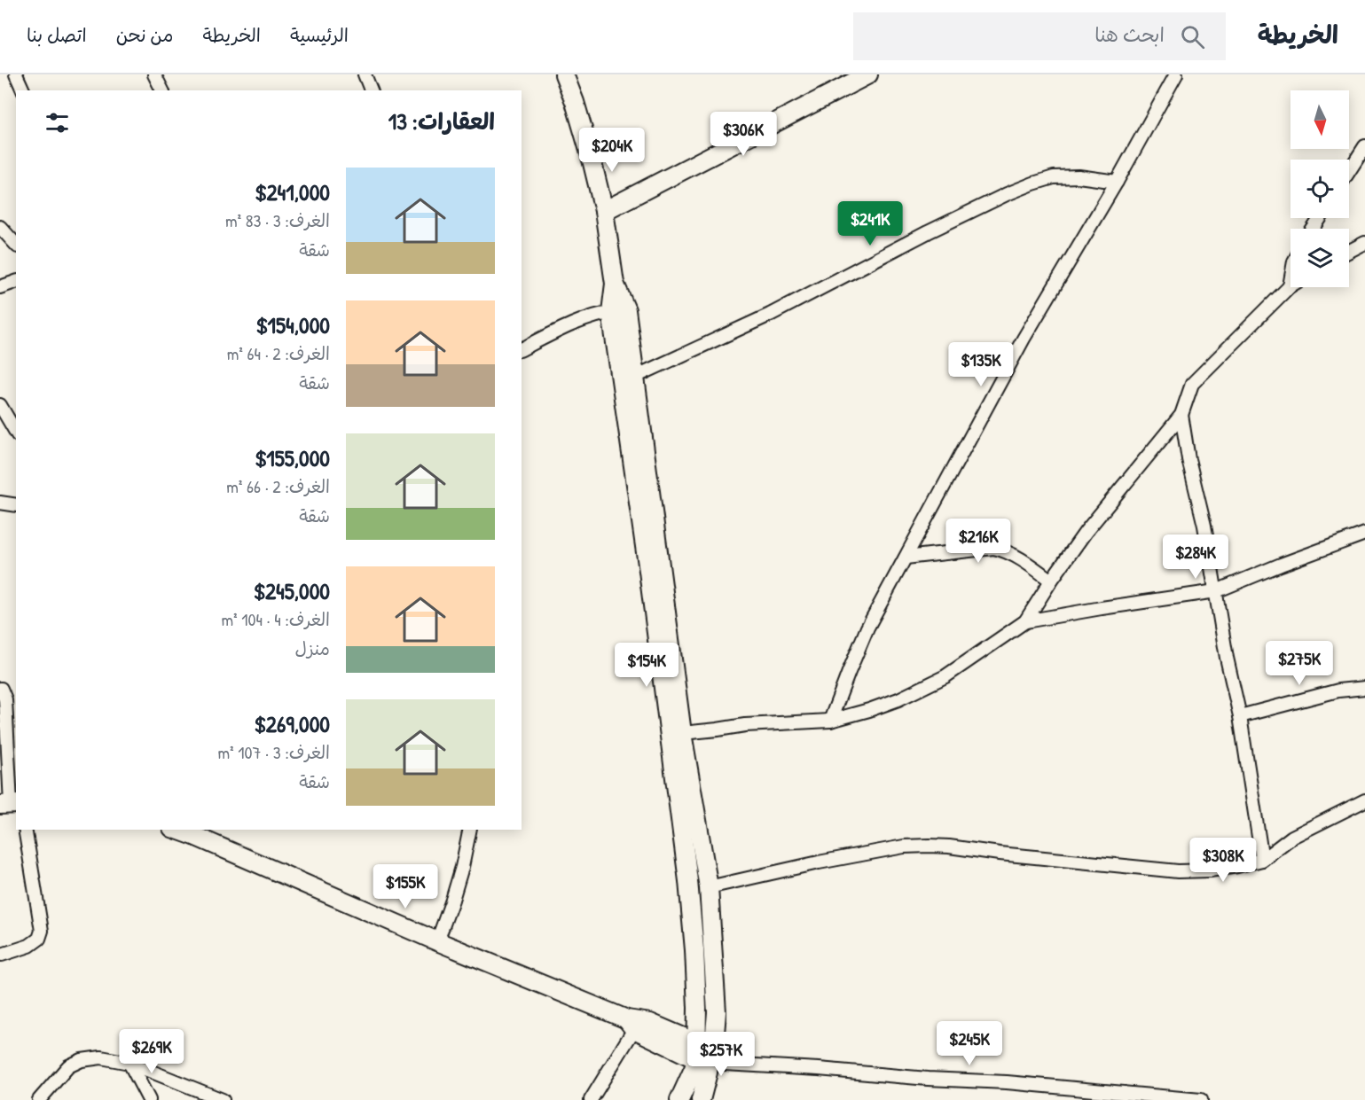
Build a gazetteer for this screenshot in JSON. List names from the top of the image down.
{
  "north": "bottom",
  "page": {
    "header": "الخريطة",
    "search": "ابحث هنا",
    "nav": [
      "الرئيسية",
      "الخريطة",
      "من نحن",
      "اتصل بنا"
    ],
    "heading": "العقارات: 13",
    "price": [
      "$306K",
      "$204K",
      "$241K",
      "$135K",
      "$216K",
      "$284K",
      "$275K",
      "$154K",
      "$308K",
      "$155K",
      "$245K",
      "$269K",
      "$257K"
    ],
    "list": [
      {
        "name": "$241,000",
        "note": "الغرف: 3 · 83 m² · شقة"
      },
      {
        "name": "$154,000",
        "note": "الغرف: 2 · 64 m² · شقة"
      },
      {
        "name": "$155,000",
        "note": "الغرف: 2 · 66 m² · شقة"
      },
      {
        "name": "$245,000",
        "note": "الغرف: 4 · 104 m² · منزل"
      },
      {
        "name": "$269,000",
        "note": "الغرف: 3 · 107 m² · شقة"
      }
    ]
  }
}
